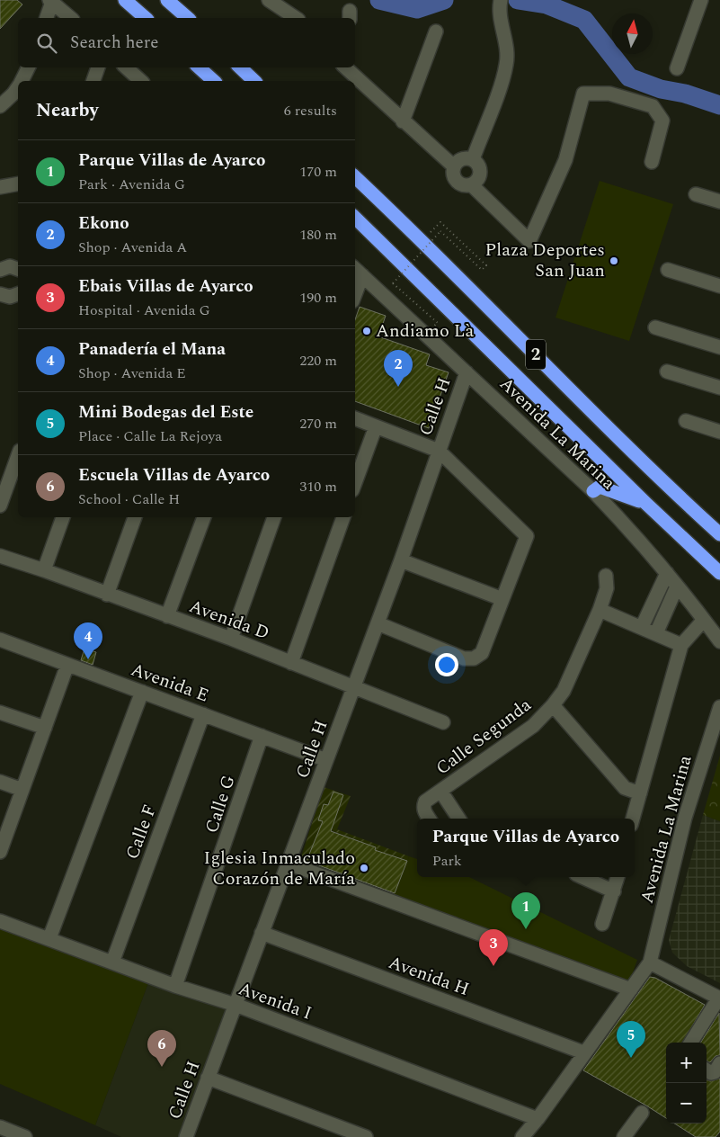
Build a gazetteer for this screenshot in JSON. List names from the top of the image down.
{
  "streets": {
    "highway": ["2"],
    "street": [
      "Calle H",
      "Avenida La Marina",
      "Avenida D",
      "Avenida E",
      "Calle Segunda",
      "Calle G",
      "Calle F",
      "Avenida H",
      "Avenida I"
    ]
  },
  "crossings": [
    ["Calle H", "Avenida La Marina"],
    ["Calle H", "Avenida D"],
    ["Calle H", "Avenida E"],
    ["Calle H", "Avenida H"],
    ["Calle H", "Avenida I"],
    ["Avenida E", "Calle G"],
    ["Avenida E", "Calle F"],
    ["Calle G", "Avenida I"],
    ["Calle F", "Avenida I"]
  ],
  "places": ["Plaza Deportes San Juan", "Andiamo Là", "Iglesia Inmaculado Corazón de María"],
  "north": "top",
  "page": {
    "search": "Search here",
    "heading": ["Nearby", "6 results"],
    "list": [
      {
        "mark": "1",
        "name": "Parque Villas de Ayarco",
        "note": "Park · Avenida G",
        "value": "170 m"
      },
      {
        "mark": "2",
        "name": "Ekono",
        "note": "Shop · Avenida A",
        "value": "180 m"
      },
      {
        "mark": "3",
        "name": "Ebais Villas de Ayarco",
        "note": "Hospital · Avenida G",
        "value": "190 m"
      },
      {
        "mark": "4",
        "name": "Panadería el Mana",
        "note": "Shop · Avenida E",
        "value": "220 m"
      },
      {
        "mark": "5",
        "name": "Mini Bodegas del Este",
        "note": "Place · Calle La Rejoya",
        "value": "270 m"
      },
      {
        "mark": "6",
        "name": "Escuela Villas de Ayarco",
        "note": "School · Calle H",
        "value": "310 m"
      }
    ],
    "pins": [
      "2",
      "4",
      "1",
      "3",
      "5",
      "6"
    ],
    "popup": ["Parque Villas de Ayarco", "Park"],
    "map_buttons": ["+", "−"]
  }
}
